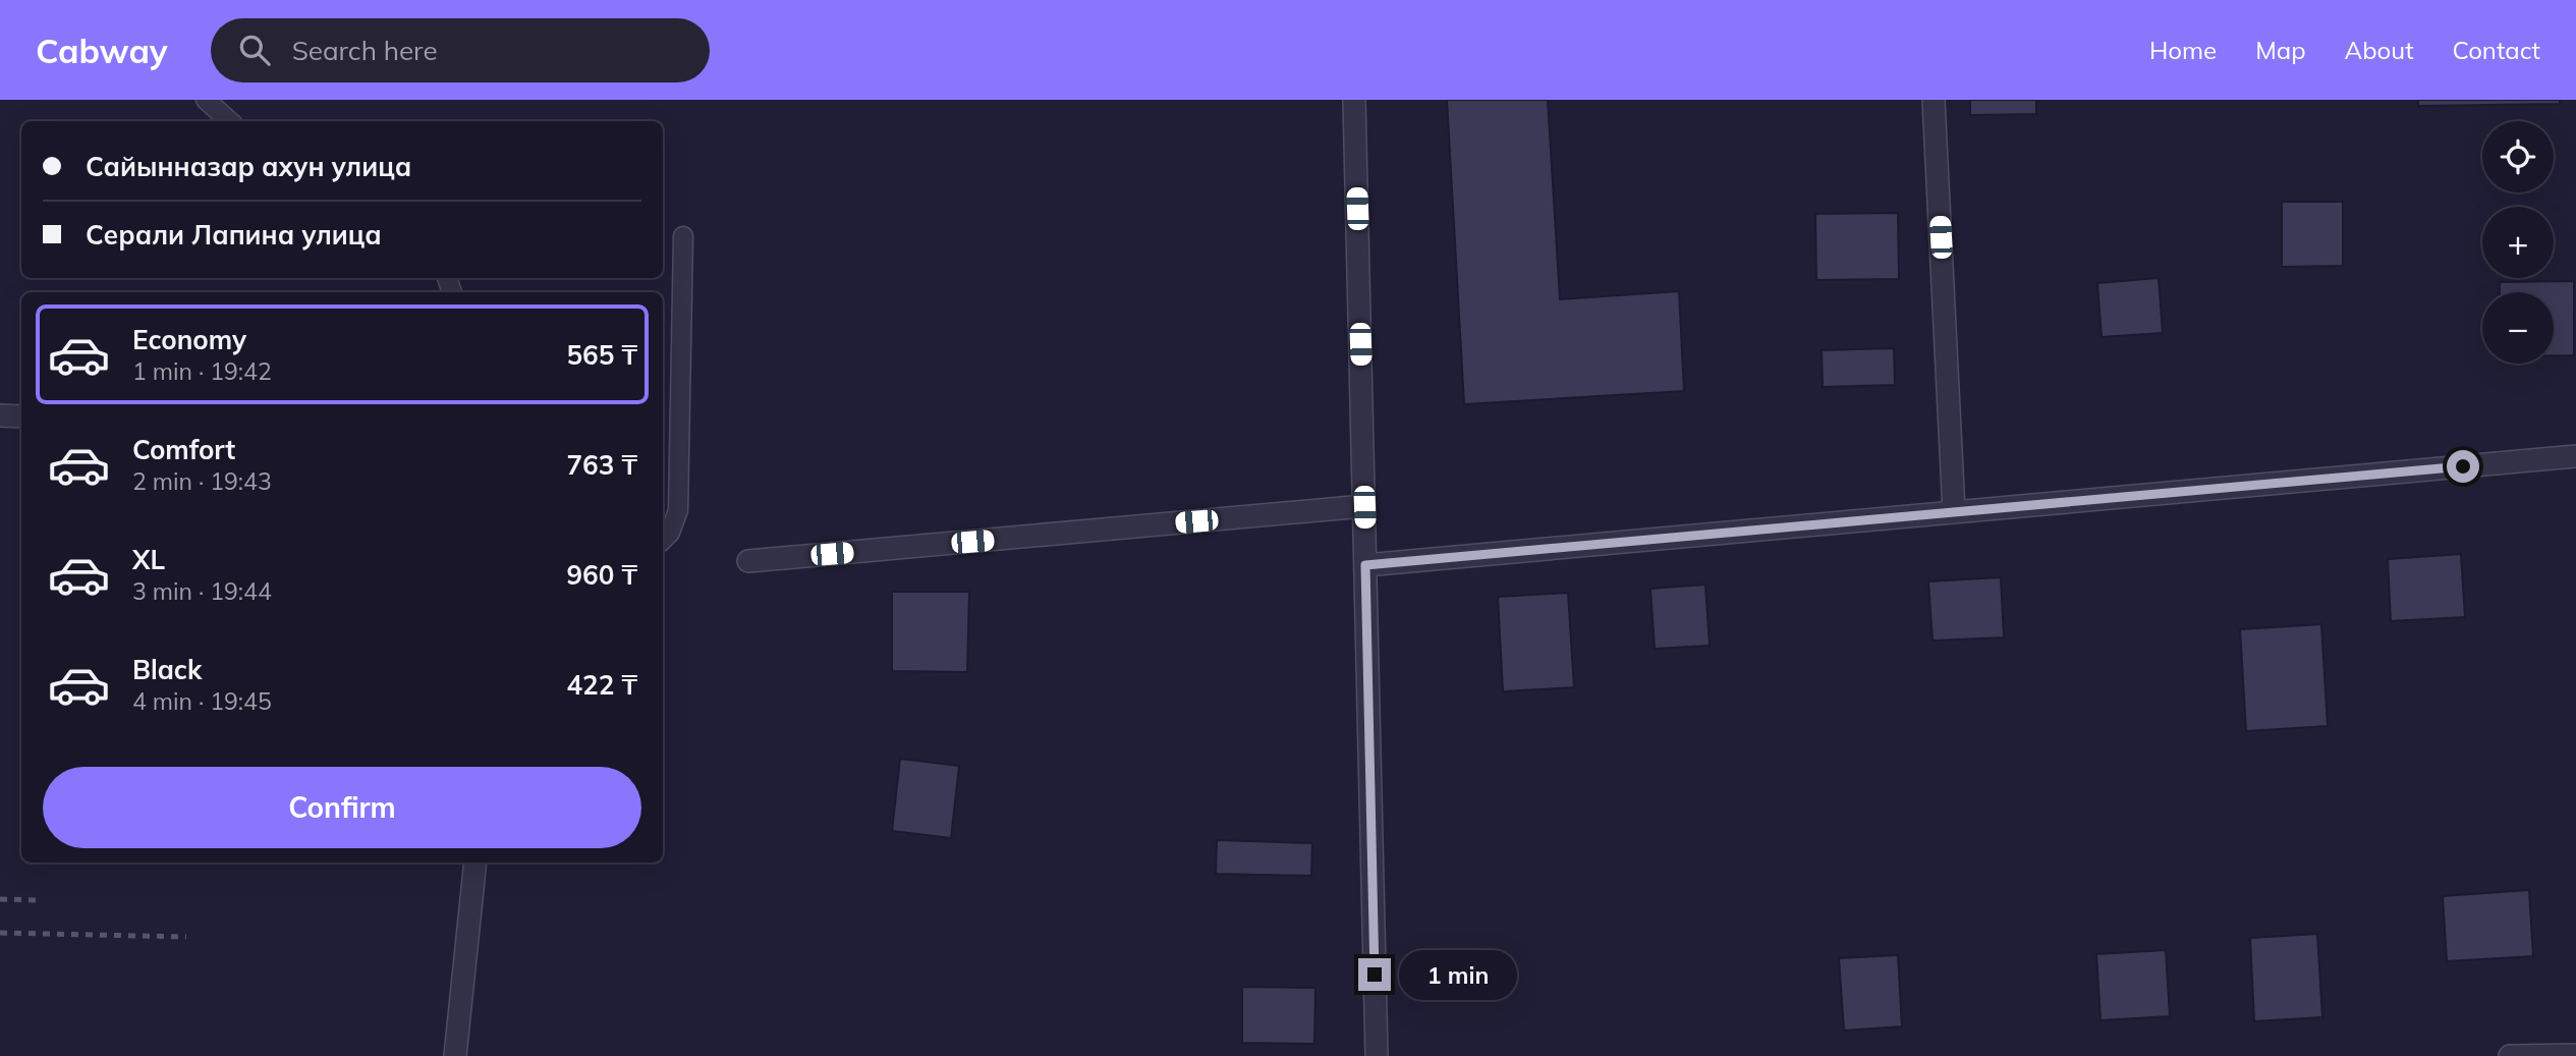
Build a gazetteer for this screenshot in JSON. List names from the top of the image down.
{
  "page": {
    "header": "Cabway",
    "search": "Search here",
    "nav": [
      "Home",
      "Map",
      "About",
      "Contact"
    ],
    "map_buttons": ["+", "−"],
    "banner": ["Сайынназар ахун улица", "Серали Лапина улица"],
    "list": [
      {
        "name": "Economy",
        "note": "1 min · 19:42",
        "value": "565 ₸"
      },
      {
        "name": "Comfort",
        "note": "2 min · 19:43",
        "value": "763 ₸"
      },
      {
        "name": "XL",
        "note": "3 min · 19:44",
        "value": "960 ₸"
      },
      {
        "name": "Black",
        "note": "4 min · 19:45",
        "value": "422 ₸"
      }
    ],
    "buttons": "Confirm",
    "bubble": "1 min"
  }
}
